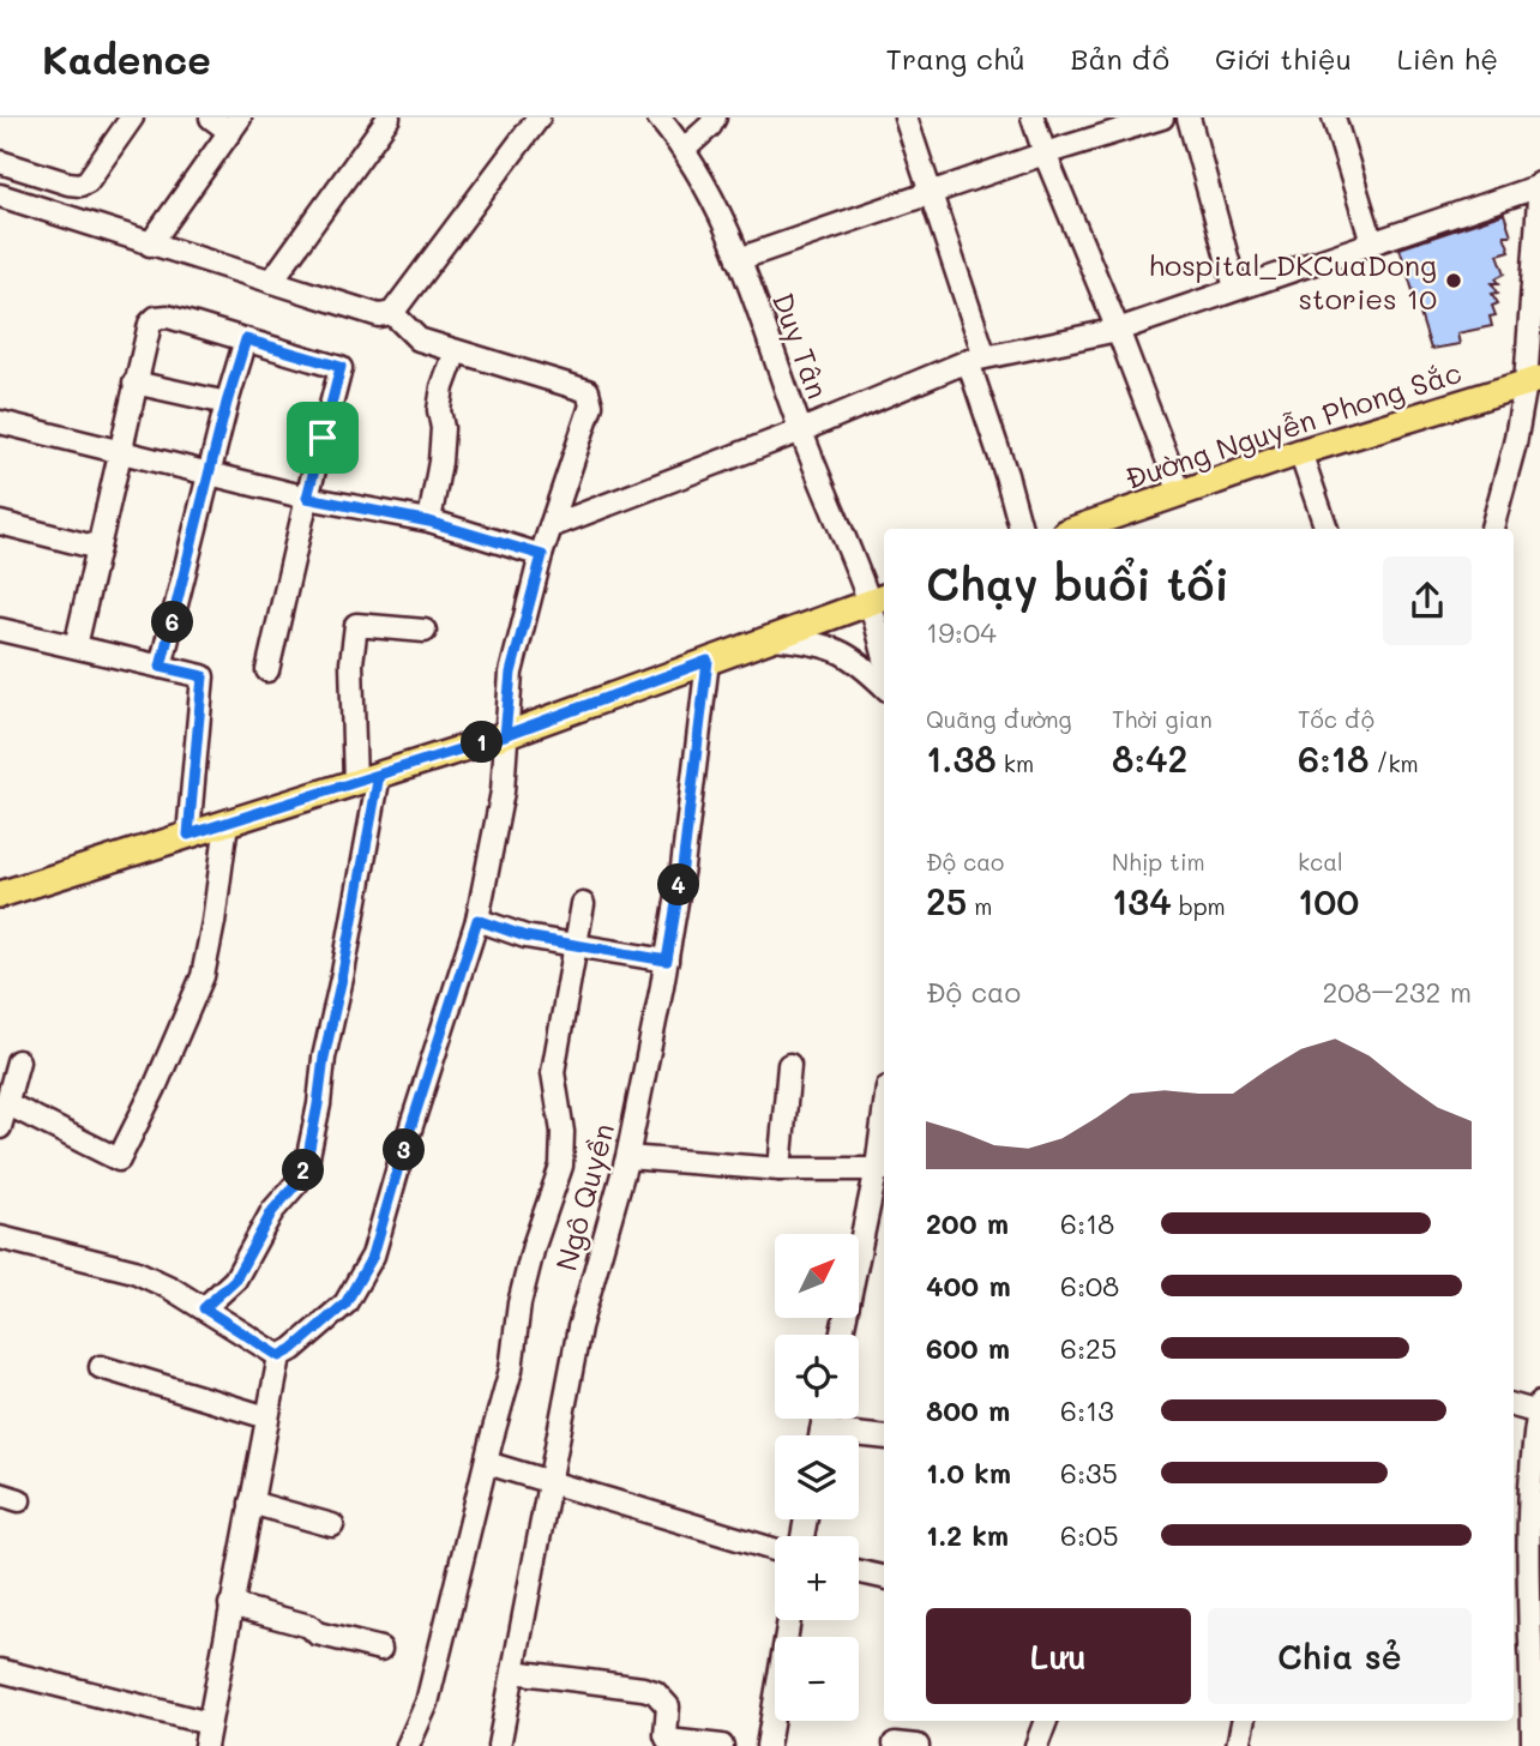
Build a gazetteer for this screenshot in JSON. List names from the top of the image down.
{
  "streets": {
    "main road": ["Đường Nguyễn Phong Sắc"],
    "street": ["Duy Tân", "Ngô Quyền"]
  },
  "places": ["hospital_DKCuaDong stories 10"],
  "north": "top right",
  "page": {
    "header": "Kadence",
    "nav": [
      "Trang chủ",
      "Bản đồ",
      "Giới thiệu",
      "Liên hệ"
    ],
    "heading": ["Chạy buổi tối", "19:04"],
    "pins": [
      "6",
      "1",
      "4",
      "3",
      "2"
    ],
    "stats": [
      ["Quãng đường", "1.38 km"],
      ["Thời gian", "8:42"],
      ["Tốc độ", "6:18 /km"],
      ["Độ cao", "25 m"],
      ["Nhịp tim", "134 bpm"],
      ["kcal", "100"]
    ],
    "chart": ["Độ cao", "208–232 m"],
    "list": [
      {
        "name": "200 m",
        "note": "6:18"
      },
      {
        "name": "400 m",
        "note": "6:08"
      },
      {
        "name": "600 m",
        "note": "6:25"
      },
      {
        "name": "800 m",
        "note": "6:13"
      },
      {
        "name": "1.0 km",
        "note": "6:35"
      },
      {
        "name": "1.2 km",
        "note": "6:05"
      }
    ],
    "map_buttons": ["+", "−"],
    "buttons": ["Lưu", "Chia sẻ"]
  }
}
